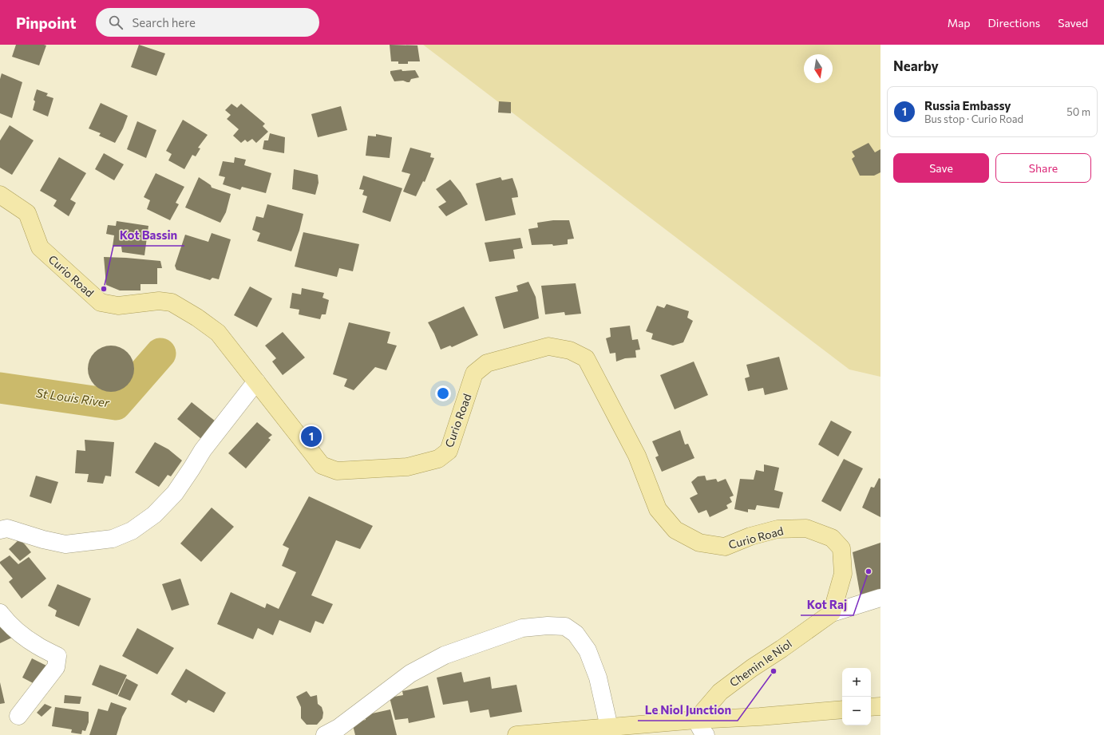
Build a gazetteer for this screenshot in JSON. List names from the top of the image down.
{
  "streets": {
    "main road": ["Curio Road", "Chemin le Niol"]
  },
  "crossings": [
    ["Curio Road", "Chemin le Niol"]
  ],
  "water": ["St Louis River"],
  "places": ["Kot Bassin", "Kot Raj", "Le Niol Junction"],
  "north": "bottom",
  "page": {
    "header": "Pinpoint",
    "search": "Search here",
    "nav": ["Map", "Directions", "Saved"],
    "heading": "Nearby",
    "list": [
      {
        "mark": "1",
        "name": "Russia Embassy",
        "note": "Bus stop · Curio Road",
        "value": "50 m"
      }
    ],
    "buttons": ["Save", "Share"],
    "pins": "1",
    "map_buttons": ["+", "−"]
  }
}
